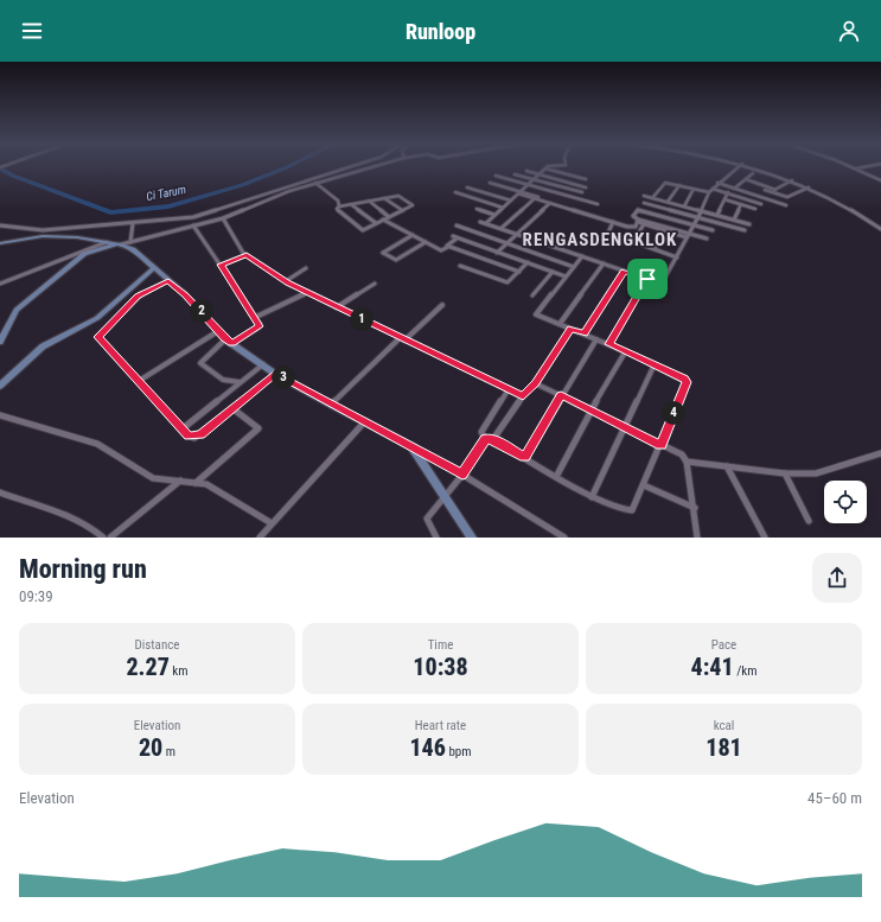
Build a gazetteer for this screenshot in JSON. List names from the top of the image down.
{
  "districts": ["RENGASDENGKLOK"],
  "water": ["Ci Tarum"],
  "page": {
    "header": "Runloop",
    "pins": [
      "2",
      "1",
      "3",
      "4"
    ],
    "heading": ["Morning run", "09:39"],
    "stats": [
      ["Distance", "2.27 km"],
      ["Time", "10:38"],
      ["Pace", "4:41 /km"],
      ["Elevation", "20 m"],
      ["Heart rate", "146 bpm"],
      ["kcal", "181"]
    ],
    "chart": ["Elevation", "45–60 m"]
  }
}
